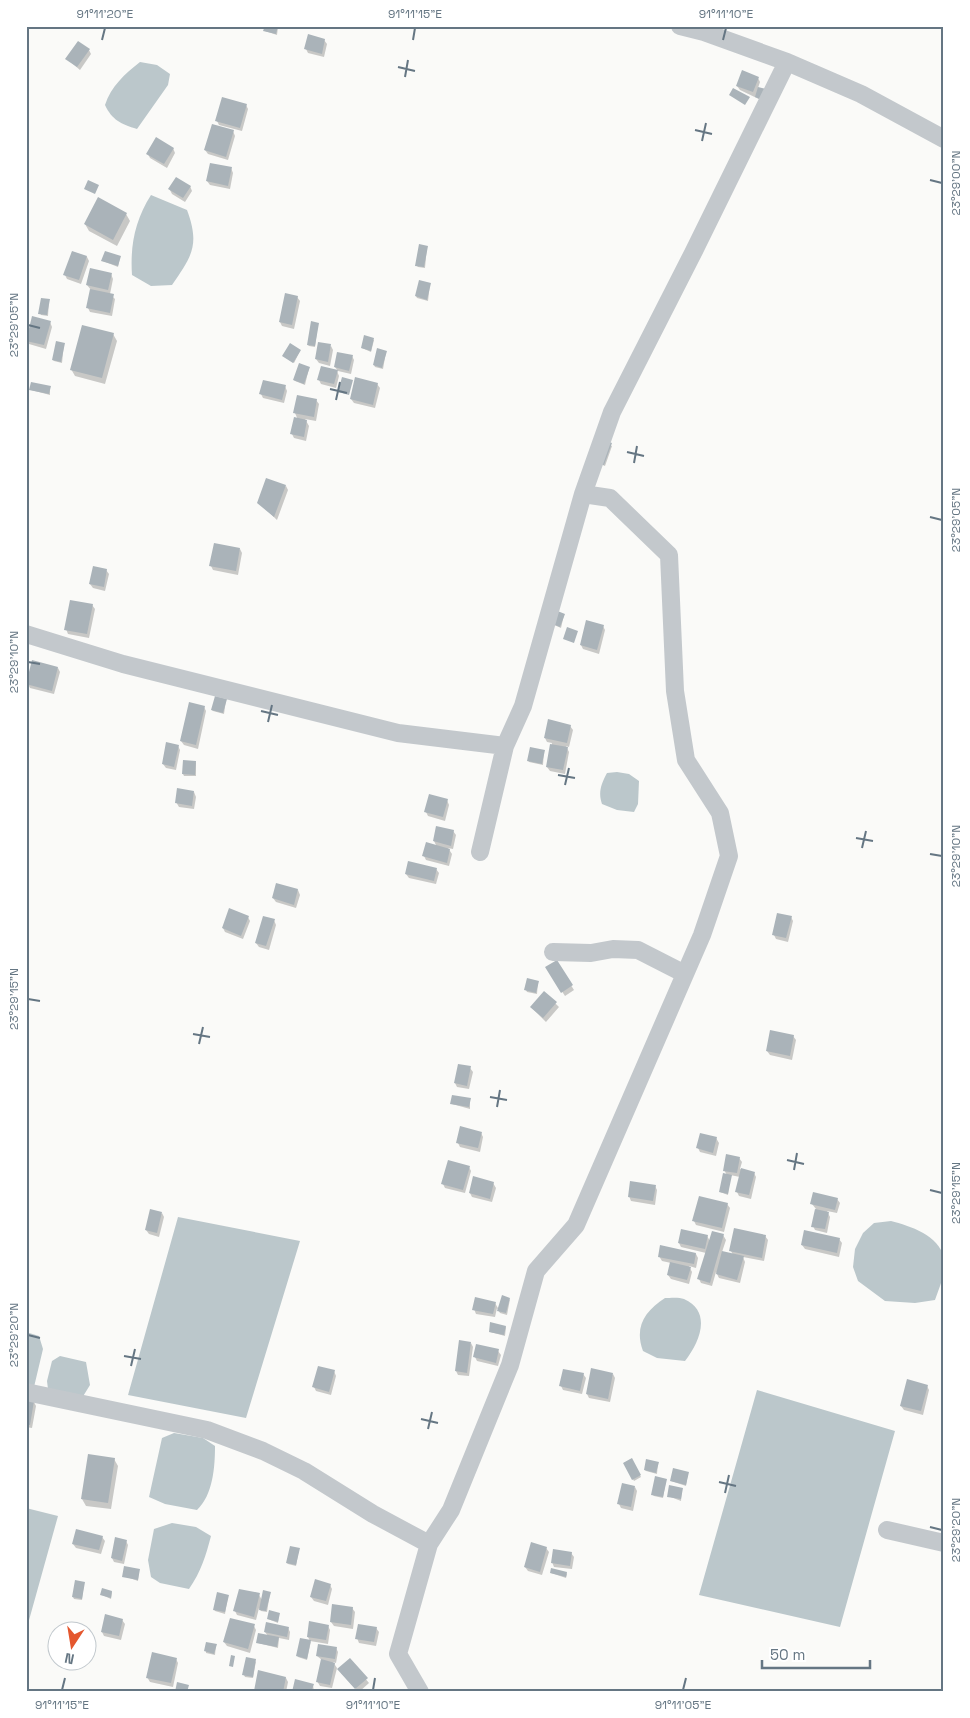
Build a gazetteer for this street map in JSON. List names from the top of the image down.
{
  "scale_bar": "50 m",
  "north": "bottom",
  "coordinates": [
    "91°11'20\"E",
    "91°11'15\"E",
    "91°11'10\"E",
    "23°29'00\"N",
    "23°29'05\"N",
    "23°29'10\"N",
    "23°29'15\"N",
    "23°29'20\"N",
    "91°11'05\"E"
  ]
}
